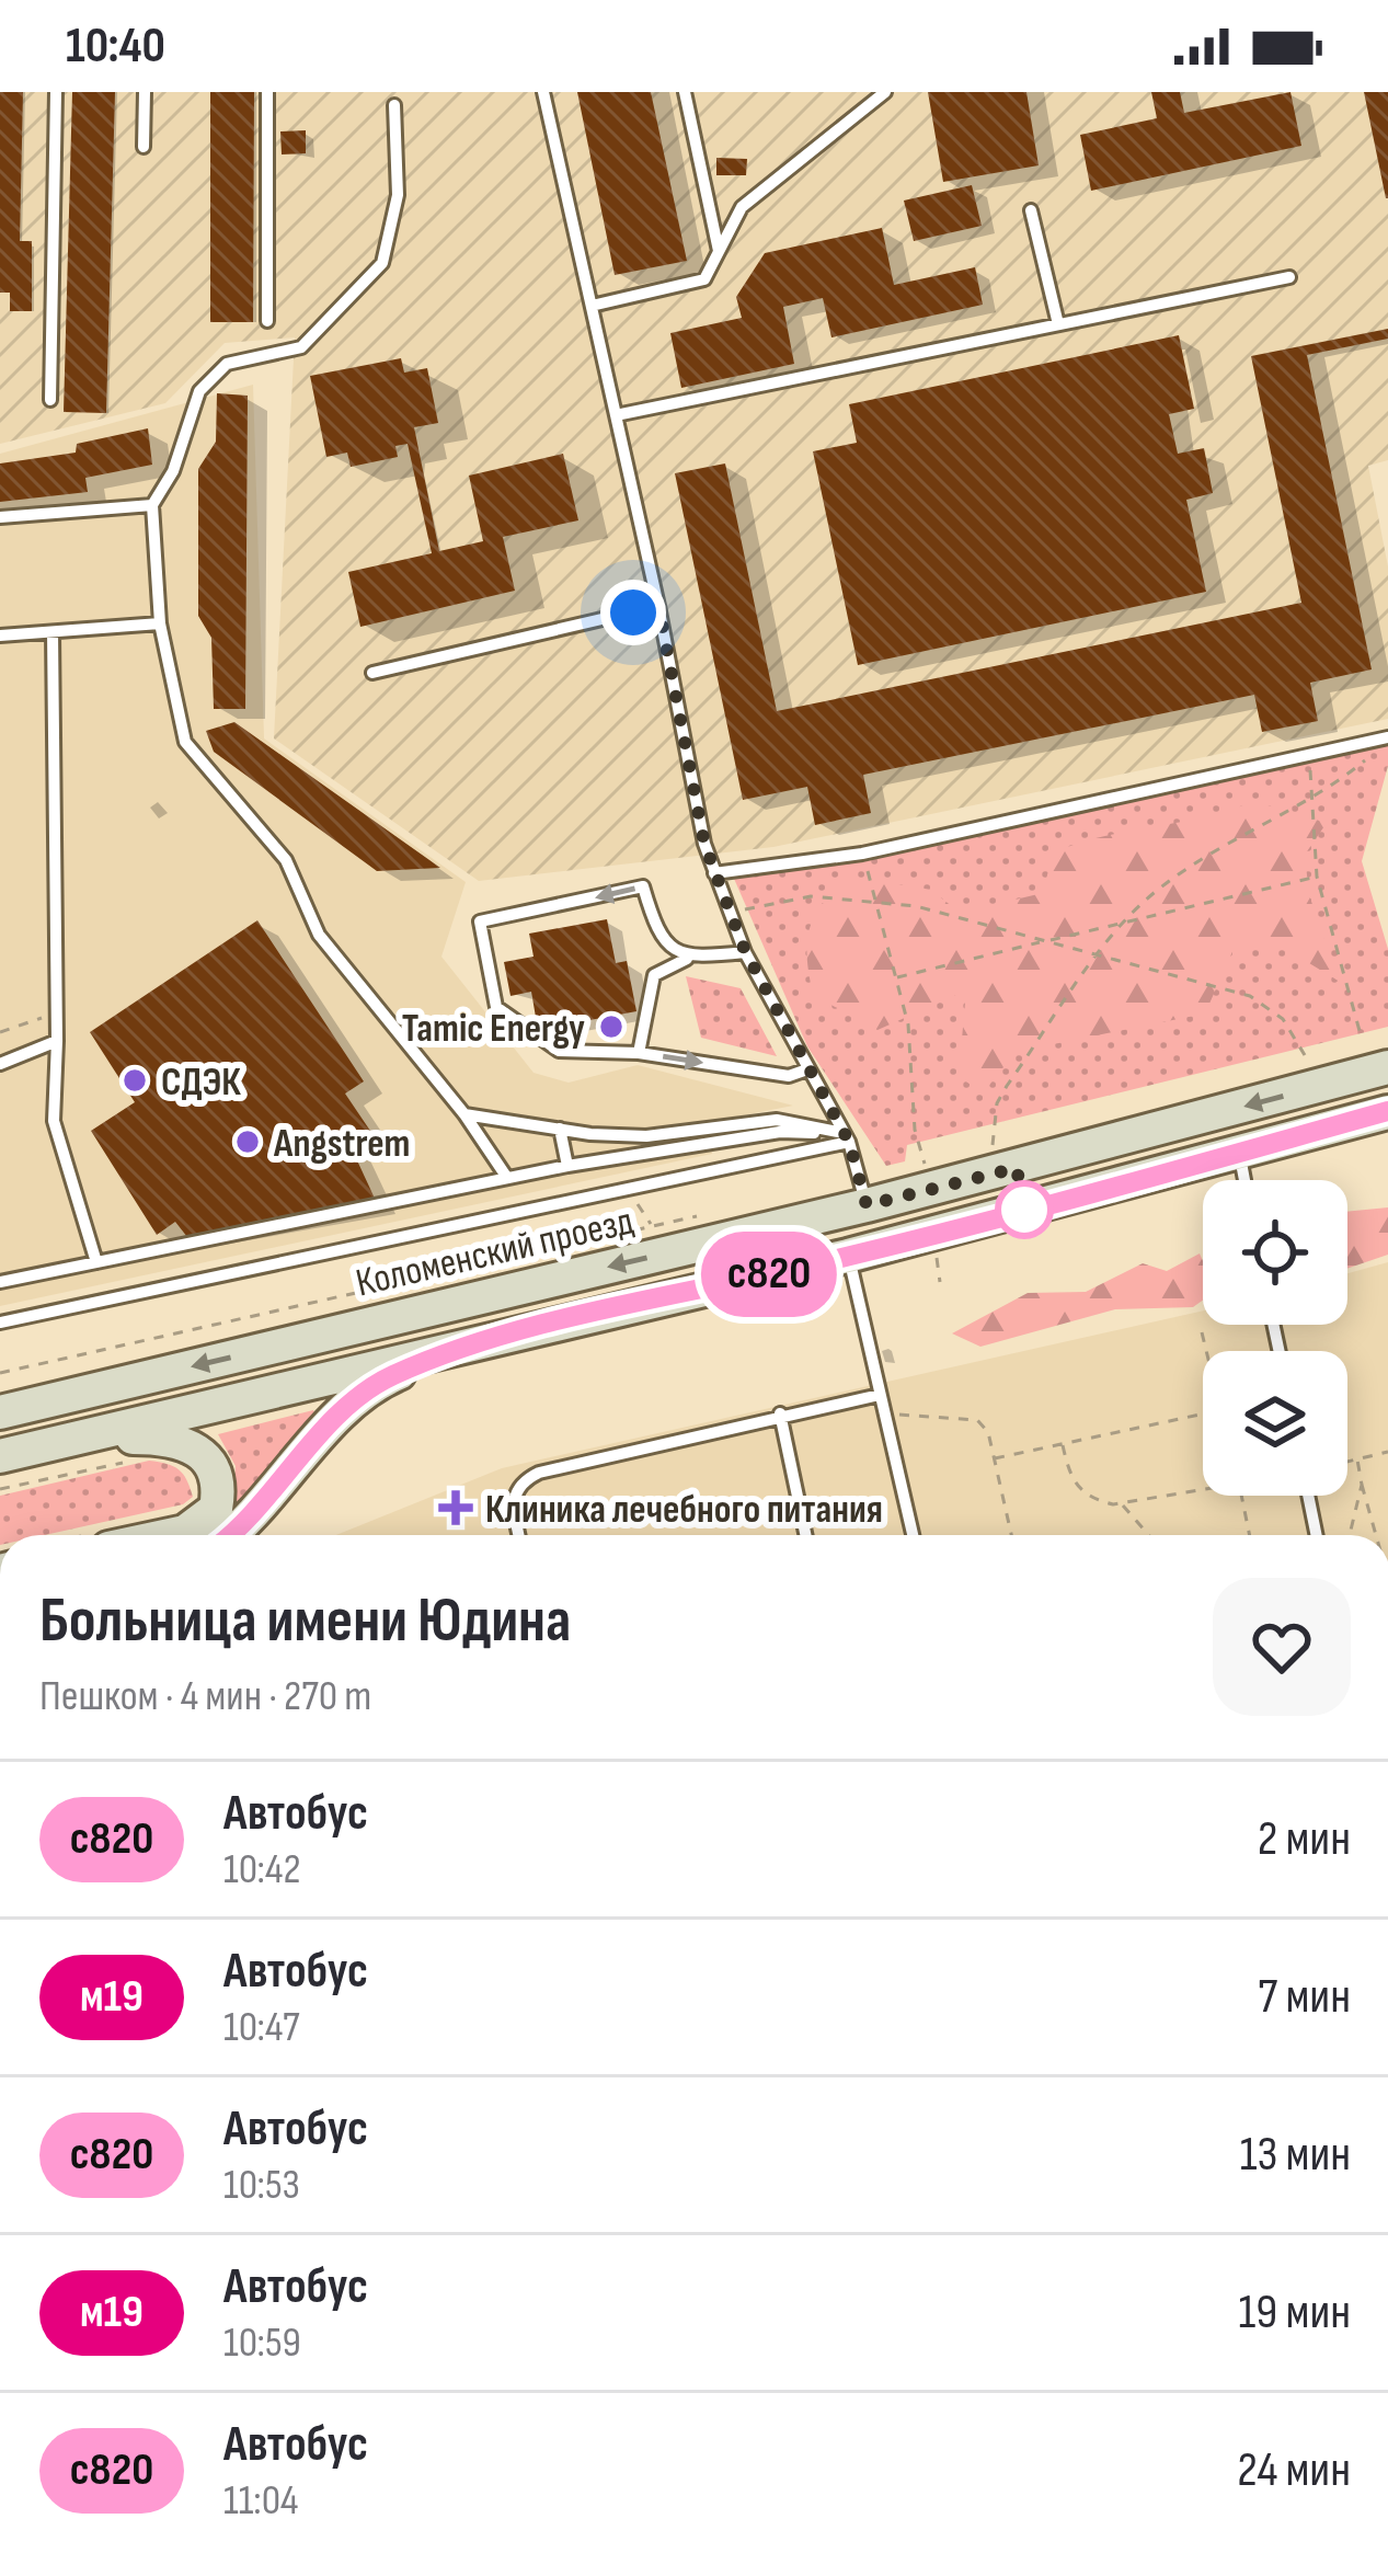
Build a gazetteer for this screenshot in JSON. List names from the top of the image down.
{
  "streets": {
    "main road": ["Коломенский проезд"]
  },
  "places": {
    "other": ["Tamic Energy", "СДЭК", "Angstrem"],
    "health": ["Клиника лечебного питания"]
  },
  "lines": ["bus line с820"],
  "page": {
    "status": "10:40",
    "on_map": "с820",
    "heading": ["Больница имени Юдина", "Пешком · 4 мин · 270 m"],
    "list": [
      {
        "mark": "с820",
        "name": "Автобус",
        "note": "10:42",
        "value": "2 мин"
      },
      {
        "mark": "м19",
        "name": "Автобус",
        "note": "10:47",
        "value": "7 мин"
      },
      {
        "mark": "с820",
        "name": "Автобус",
        "note": "10:53",
        "value": "13 мин"
      },
      {
        "mark": "м19",
        "name": "Автобус",
        "note": "10:59",
        "value": "19 мин"
      },
      {
        "mark": "с820",
        "name": "Автобус",
        "note": "11:04",
        "value": "24 мин"
      }
    ]
  }
}
